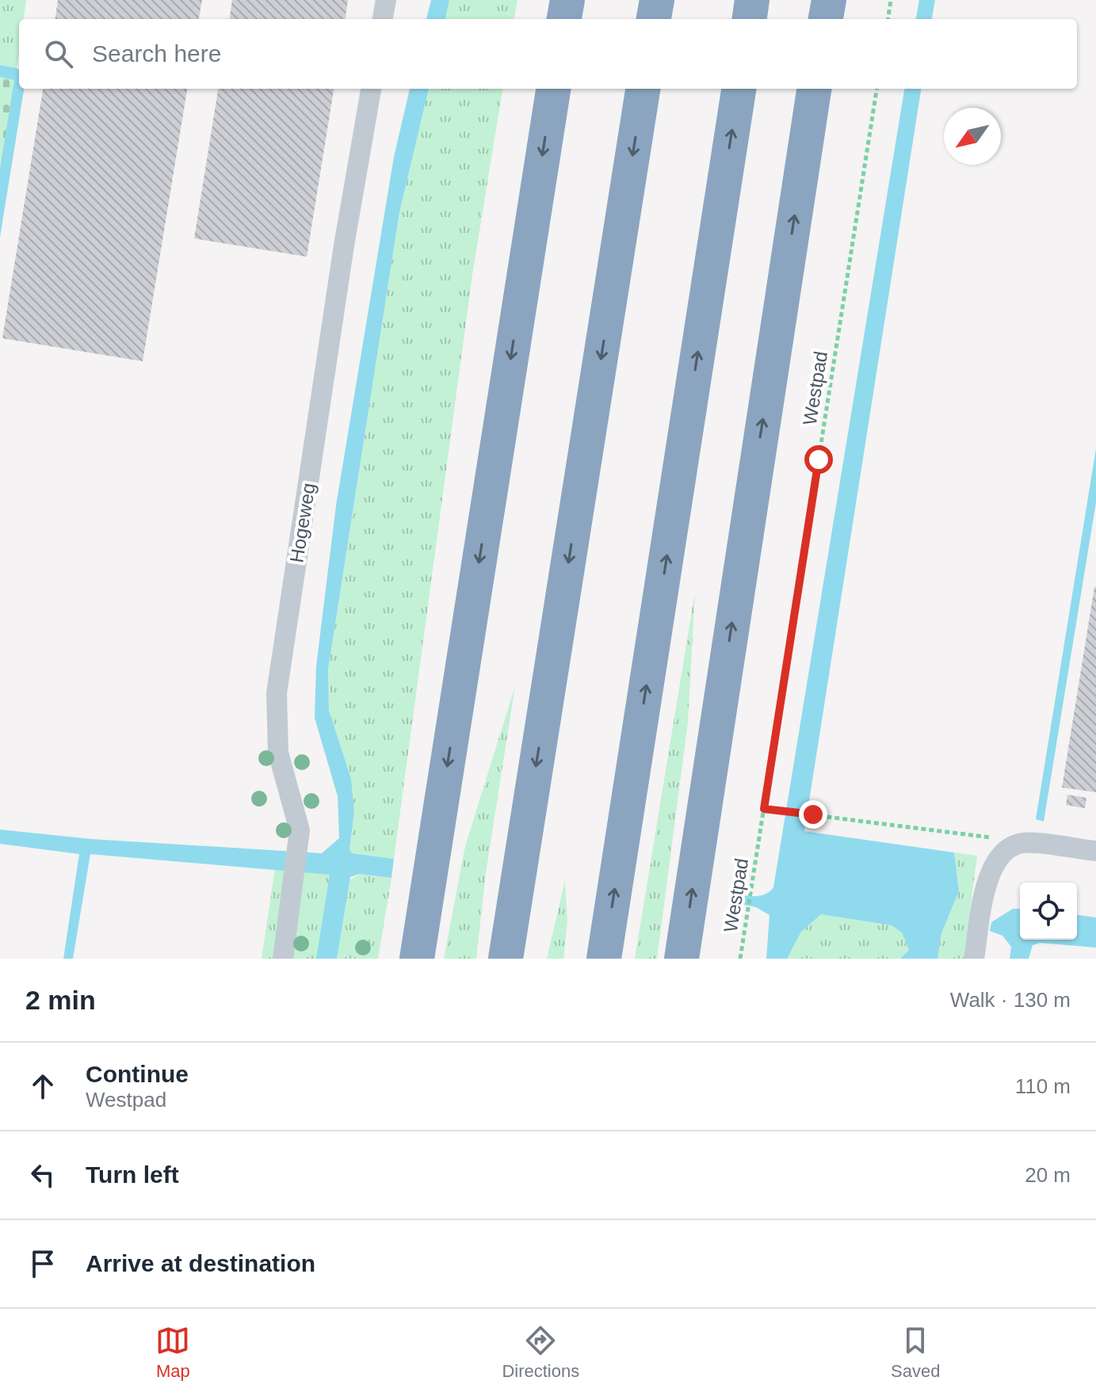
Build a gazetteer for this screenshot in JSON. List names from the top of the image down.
{
  "streets": {
    "street": ["Hogeweg"],
    "path": ["Westpad"]
  },
  "north": "bottom left",
  "page": {
    "search": "Search here",
    "heading": ["2 min", "Walk · 130 m"],
    "list": [
      ["Continue", "Westpad", "110 m"],
      ["Turn left", "20 m"],
      "Arrive at destination"
    ],
    "nav": ["Map", "Directions", "Saved"]
  }
}
